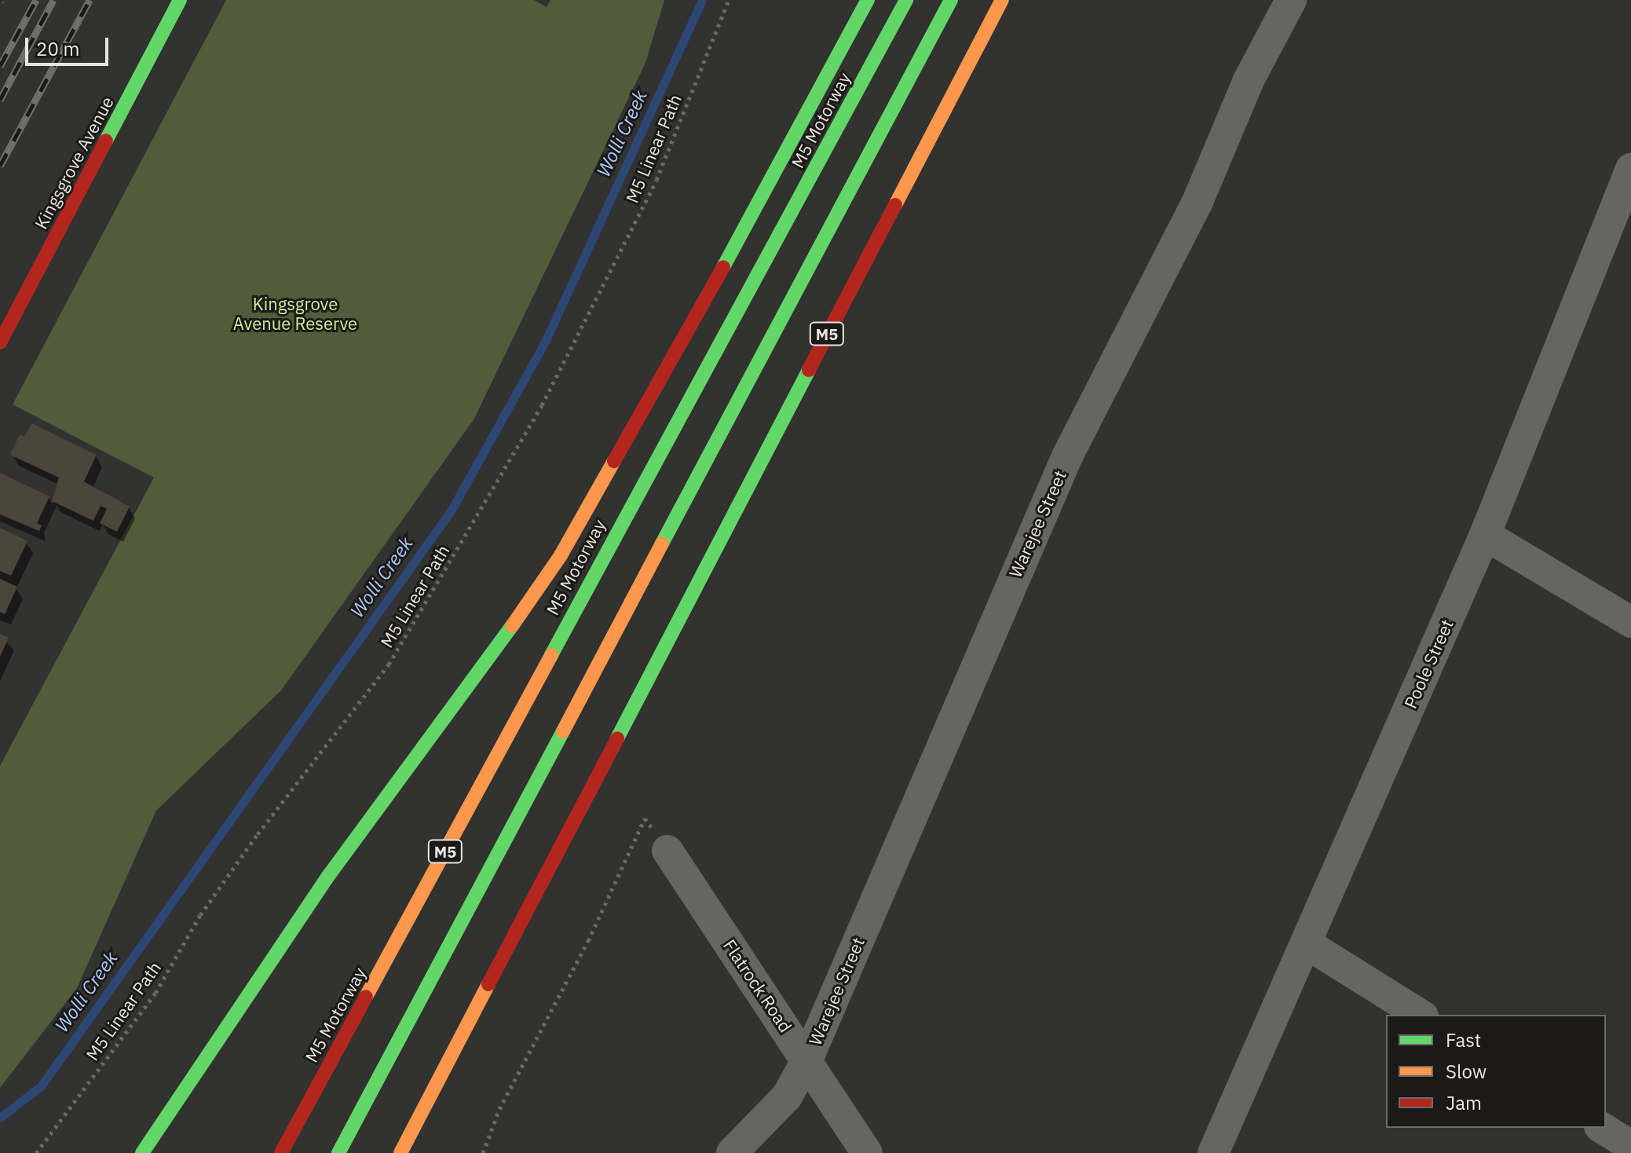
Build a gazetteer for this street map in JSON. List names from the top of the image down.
{
  "streets": {
    "main road": ["M5 Motorway", "Kingsgrove Avenue", "M5"],
    "street": ["Warejee Street", "Poole Street", "Flatrock Road"],
    "path": ["M5 Linear Path"]
  },
  "crossings": [
    ["Warejee Street", "Flatrock Road"]
  ],
  "water": ["Wolli Creek"],
  "parks": ["Kingsgrove Avenue Reserve"],
  "legend": ["Fast", "Slow", "Jam"],
  "scale_bar": "20 m"
}
